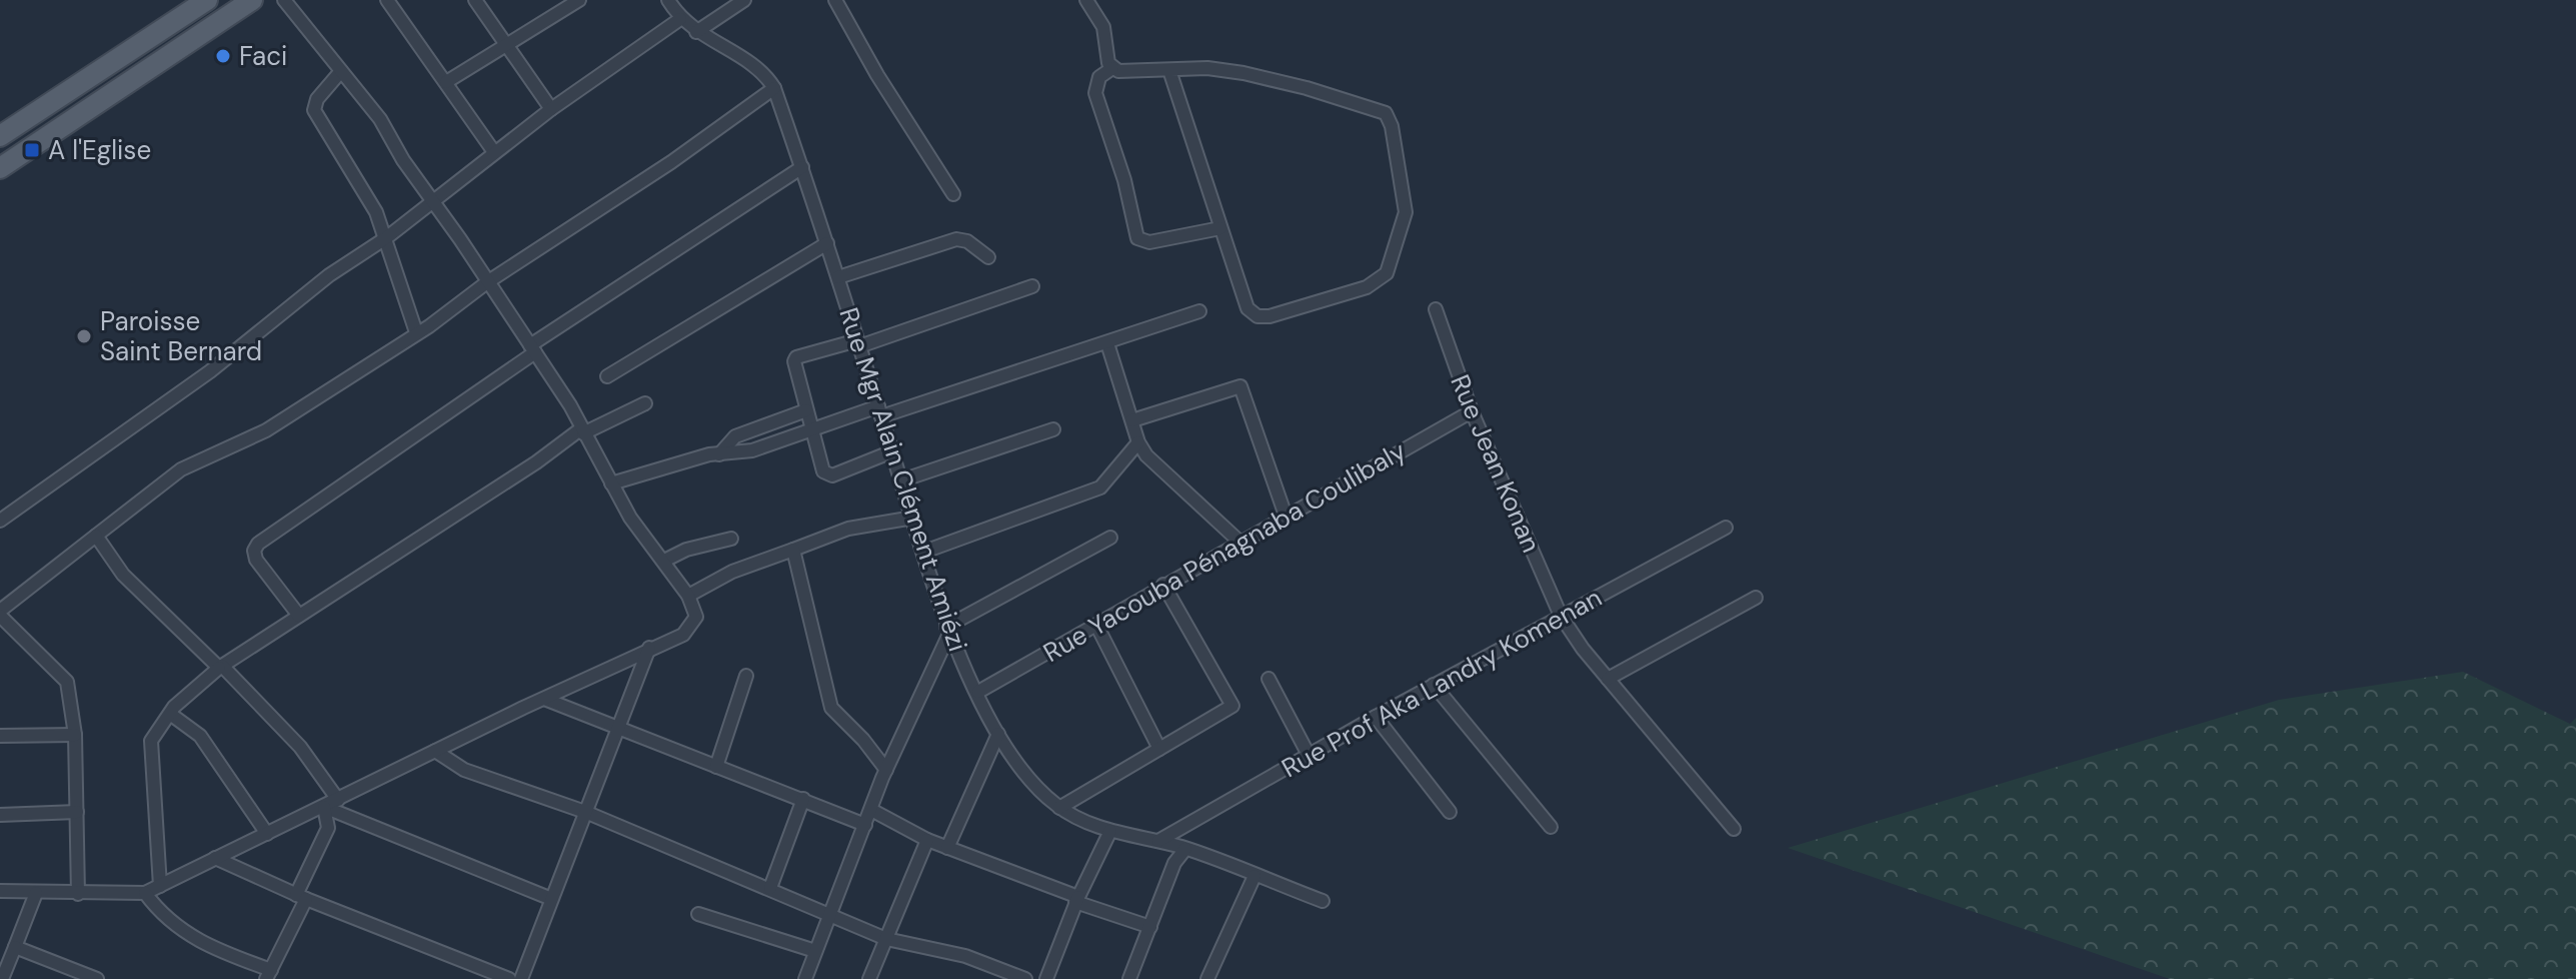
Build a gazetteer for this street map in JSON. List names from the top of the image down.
{
  "streets": {
    "street": [
      "Rue Jean Konan",
      "Rue Mgr Alain Clément Amiézi",
      "Rue Yacouba Pénagnaba Coulibaly",
      "Rue Prof Aka Landry Komenan"
    ]
  },
  "crossings": [
    ["Rue Jean Konan", "Rue Yacouba Pénagnaba Coulibaly"],
    ["Rue Jean Konan", "Rue Prof Aka Landry Komenan"],
    ["Rue Mgr Alain Clément Amiézi", "Rue Yacouba Pénagnaba Coulibaly"],
    ["Rue Mgr Alain Clément Amiézi", "Rue Prof Aka Landry Komenan"]
  ],
  "places": {
    "other": ["Faci", "Paroisse Saint Bernard"],
    "transit": ["A l'Eglise"]
  }
}
